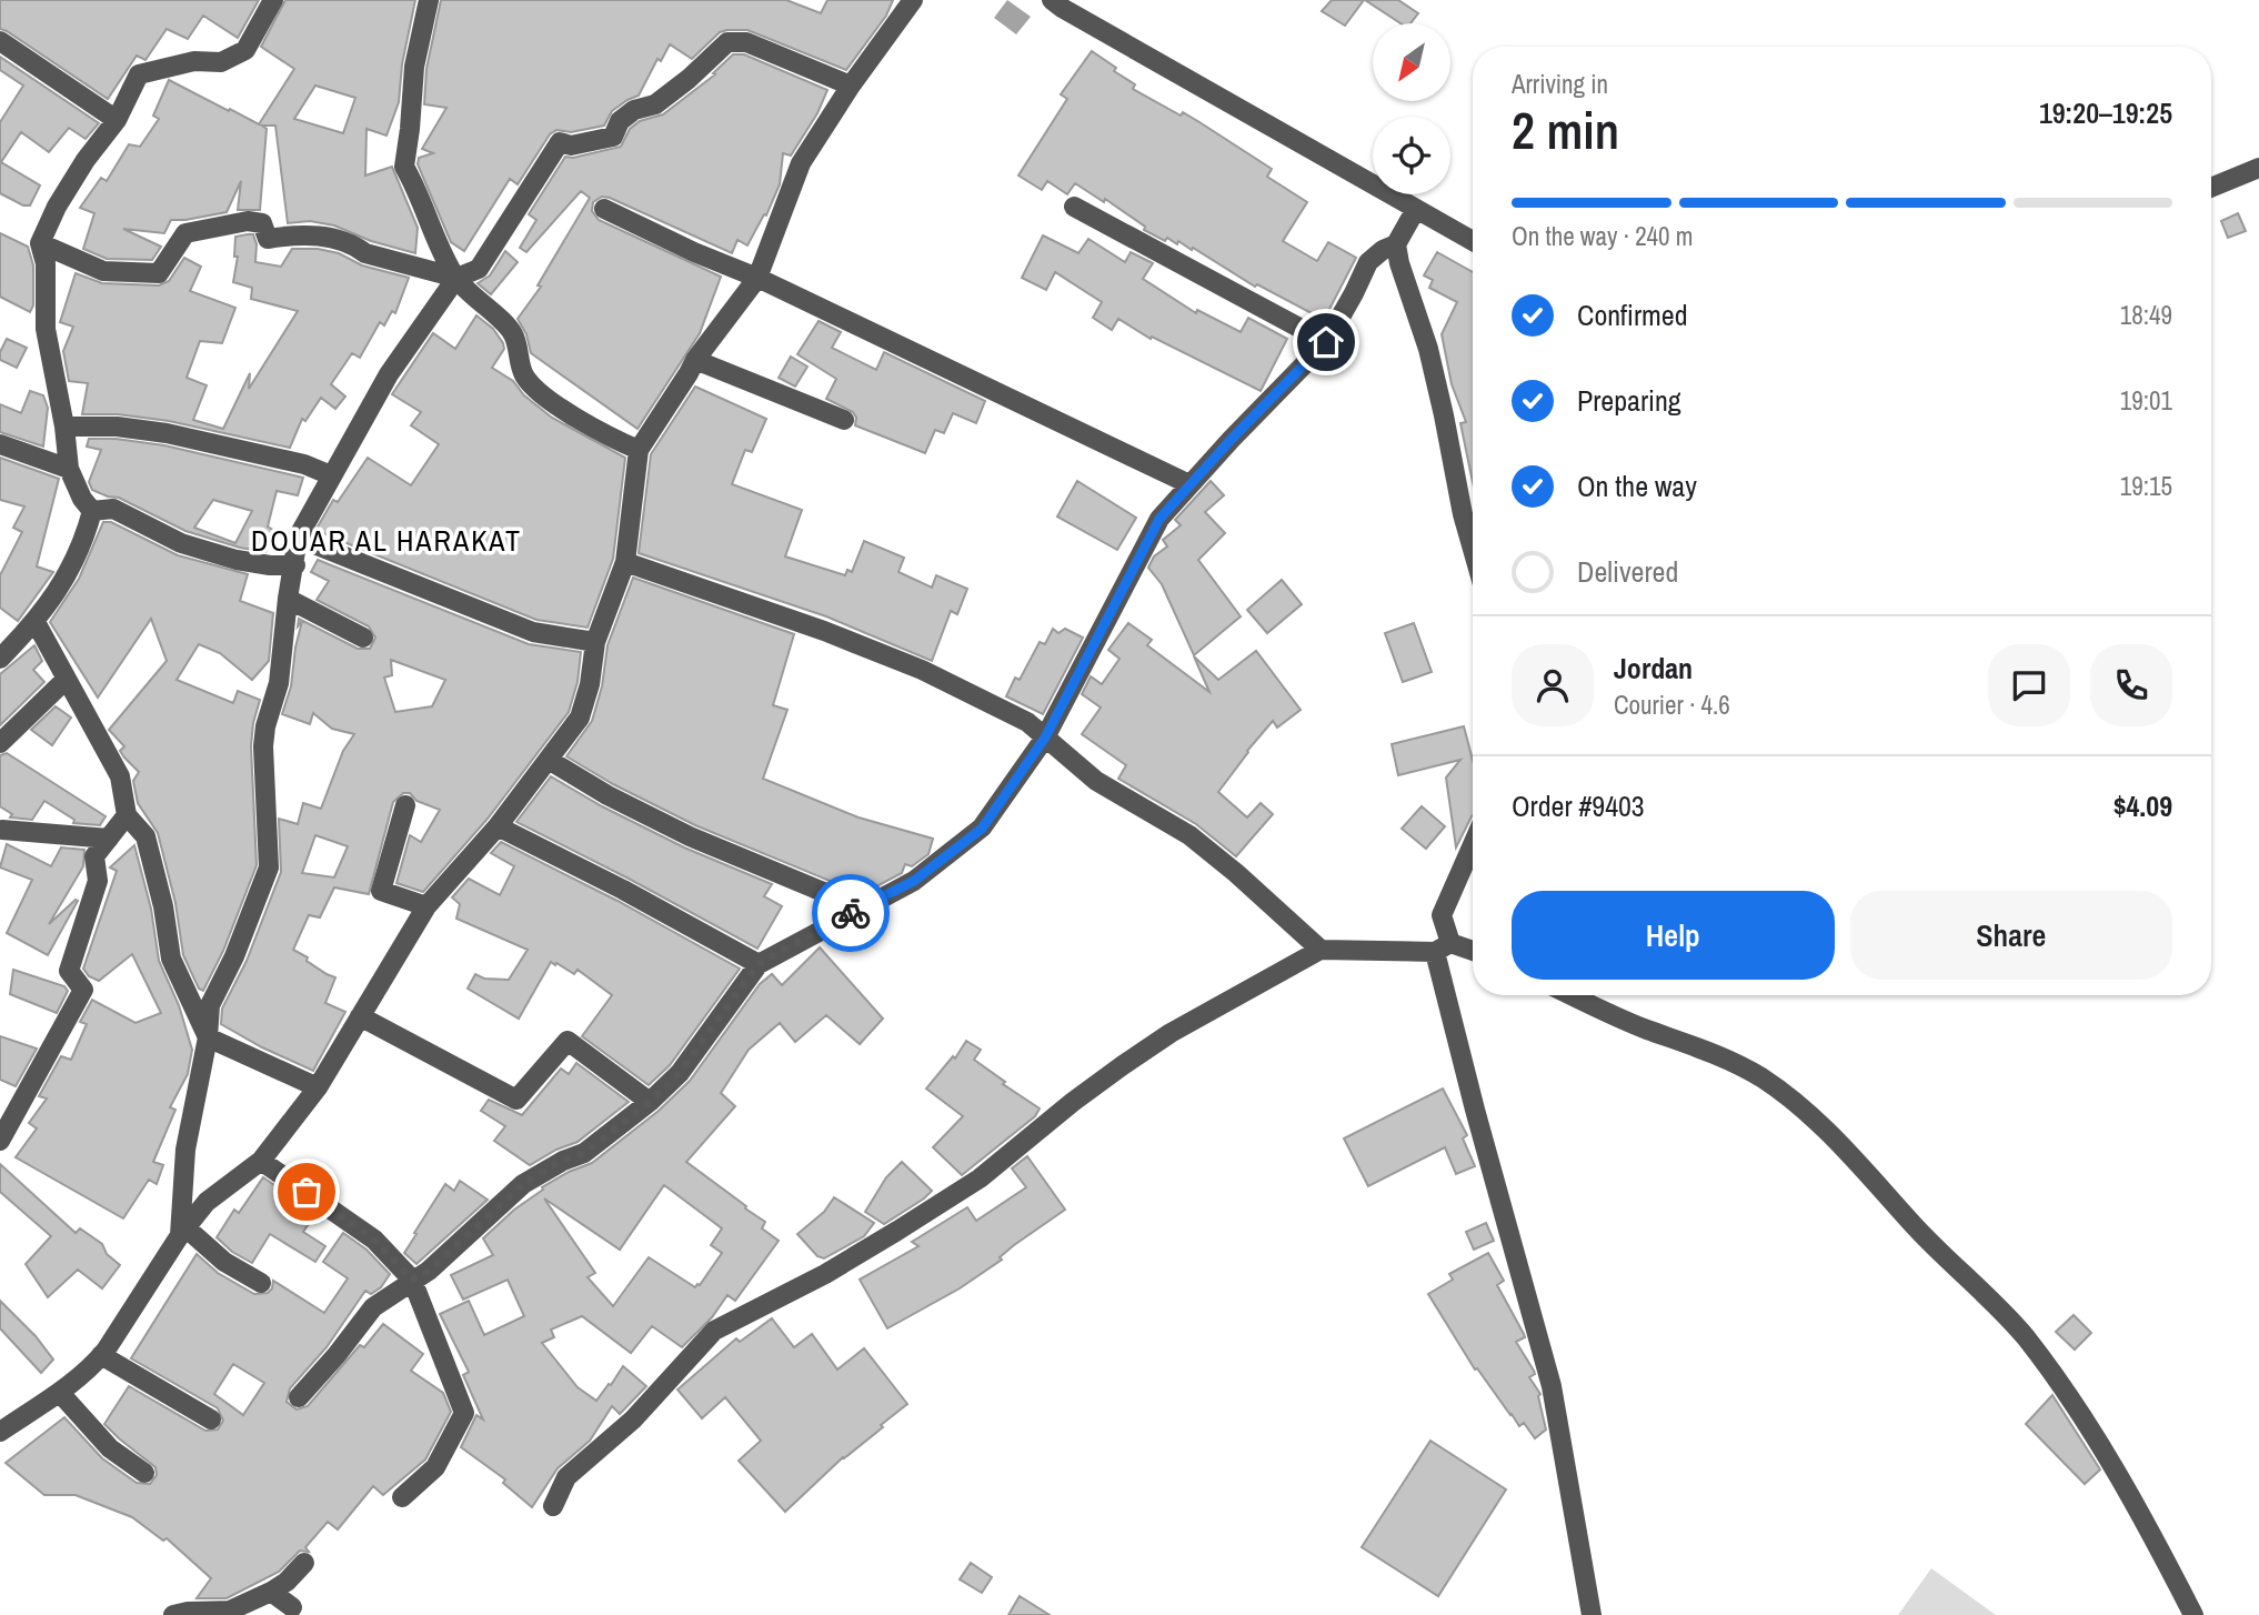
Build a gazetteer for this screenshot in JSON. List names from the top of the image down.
{
  "districts": ["DOUAR AL HARAKAT"],
  "north": "bottom left",
  "page": {
    "heading": ["2 min", "Arriving in", "19:20–19:25"],
    "panel": [
      "Jordan",
      "Courier · 4.6",
      "Order #9403",
      "$4.09"
    ],
    "bar": "On the way · 240 m",
    "list": [
      ["Confirmed", "18:49"],
      ["Preparing", "19:01"],
      ["On the way", "19:15"],
      "Delivered"
    ],
    "buttons": ["Help", "Share"]
  }
}
